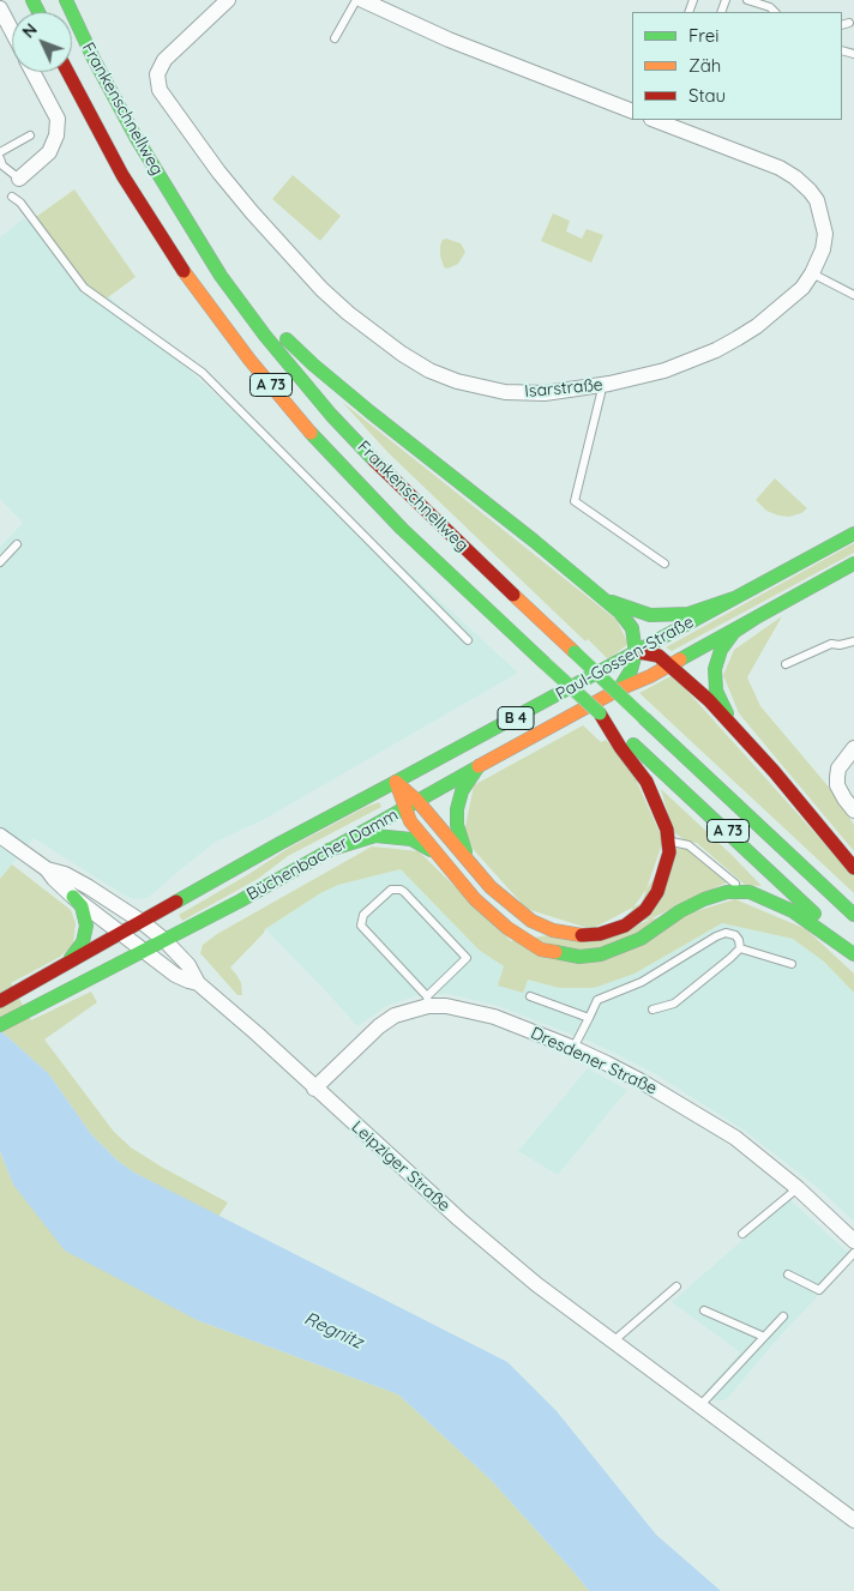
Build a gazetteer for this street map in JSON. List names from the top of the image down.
{
  "streets": {
    "main road": [
      "Frankenschnellweg",
      "A 73",
      "Paul-Gossen-Straße",
      "B 4",
      "Büchenbacher Damm"
    ],
    "street": ["Isarstraße", "Dresdener Straße", "Leipziger Straße"]
  },
  "crossings": [
    ["Paul-Gossen-Straße", "Büchenbacher Damm"],
    ["Büchenbacher Damm", "Leipziger Straße"],
    ["Dresdener Straße", "Leipziger Straße"]
  ],
  "water": ["Regnitz"],
  "legend": ["Frei", "Zäh", "Stau"],
  "north": "top left"
}
